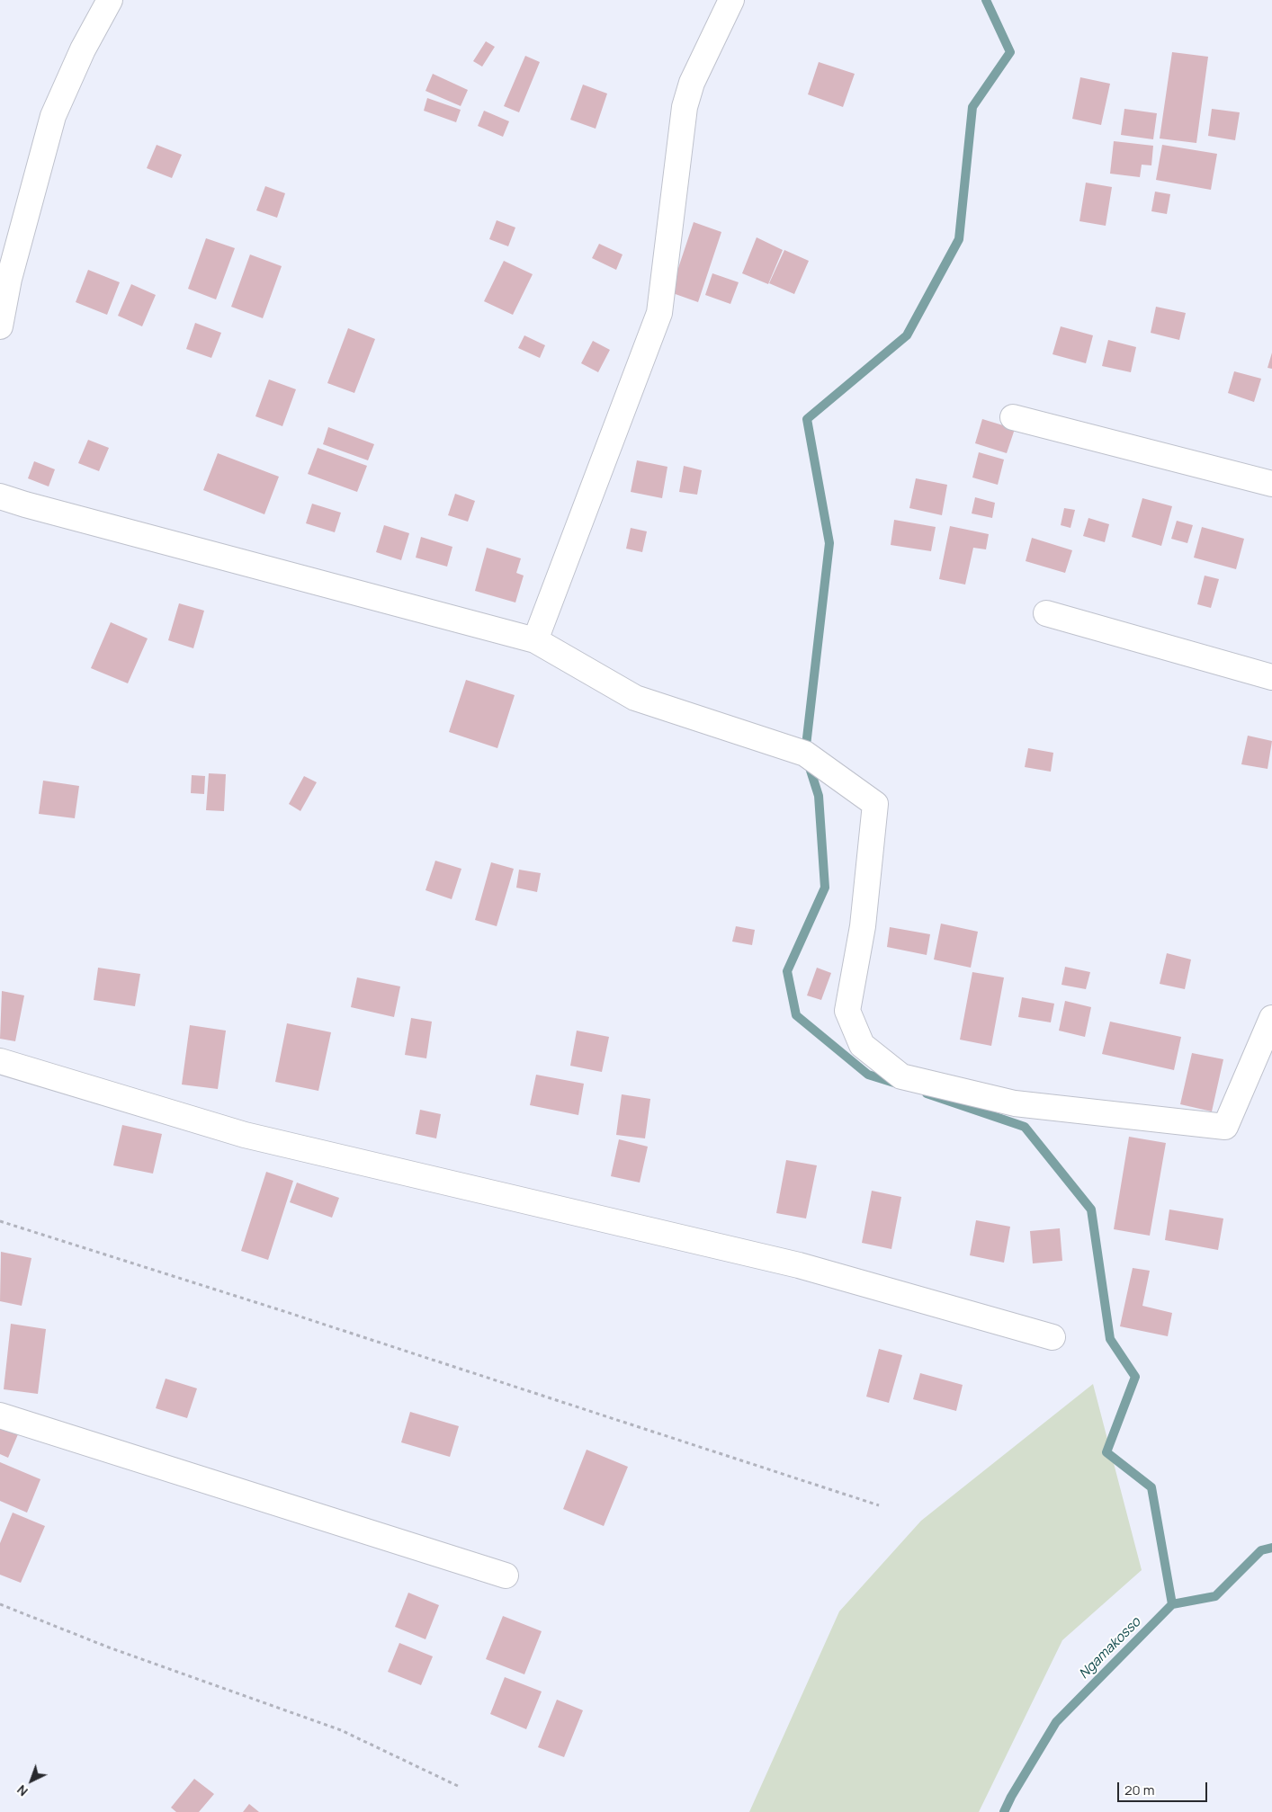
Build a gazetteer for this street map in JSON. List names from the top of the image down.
{
  "water": ["Ngamakosso"],
  "scale_bar": "20 m",
  "north": "bottom left"
}
